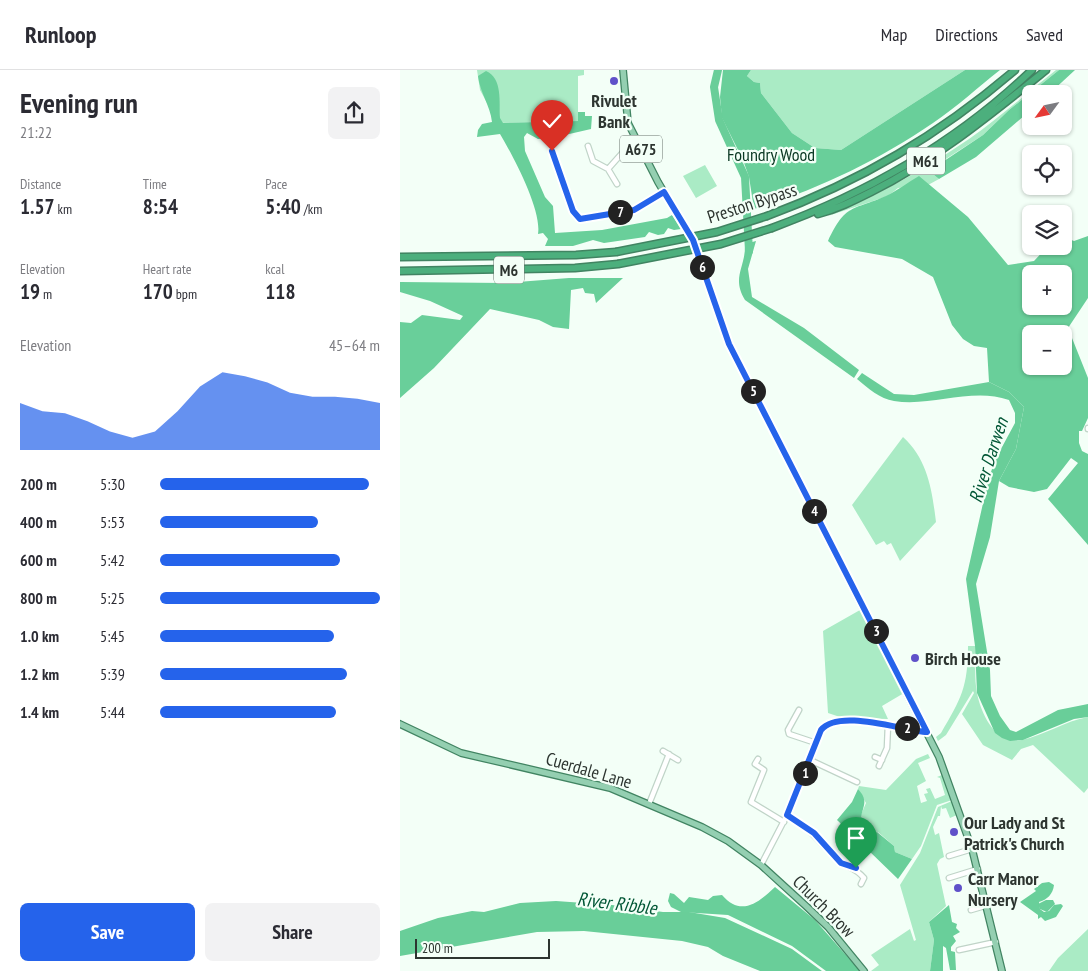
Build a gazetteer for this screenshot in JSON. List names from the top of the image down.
{
  "streets": {
    "highway": ["M61", "Preston Bypass", "M6"],
    "main road": ["A675", "Cuerdale Lane", "Church Brow"]
  },
  "crossings": [
    ["M61", "Preston Bypass"],
    ["M61", "M6"],
    ["Preston Bypass", "M6"],
    ["Cuerdale Lane", "Church Brow"]
  ],
  "water": ["River Darwen", "River Ribble"],
  "parks": ["Foundry Wood"],
  "places": [
    "Rivulet Bank",
    "Birch House",
    "Our Lady and St Patrick's Church",
    "Carr Manor Nursery"
  ],
  "scale_bar": "200 m",
  "north": "bottom left",
  "page": {
    "header": "Runloop",
    "nav": ["Map", "Directions", "Saved"],
    "heading": ["Evening run", "21:22"],
    "map_buttons": ["+", "−"],
    "stats": [
      ["Distance", "1.57 km"],
      ["Time", "8:54"],
      ["Pace", "5:40 /km"],
      ["Elevation", "19 m"],
      ["Heart rate", "170 bpm"],
      ["kcal", "118"]
    ],
    "pins": [
      "7",
      "6",
      "5",
      "4",
      "3",
      "2",
      "1"
    ],
    "chart": ["Elevation", "45–64 m"],
    "list": [
      {
        "name": "200 m",
        "note": "5:30"
      },
      {
        "name": "400 m",
        "note": "5:53"
      },
      {
        "name": "600 m",
        "note": "5:42"
      },
      {
        "name": "800 m",
        "note": "5:25"
      },
      {
        "name": "1.0 km",
        "note": "5:45"
      },
      {
        "name": "1.2 km",
        "note": "5:39"
      },
      {
        "name": "1.4 km",
        "note": "5:44"
      }
    ],
    "buttons": ["Save", "Share"],
    "scale": "200 m"
  }
}
